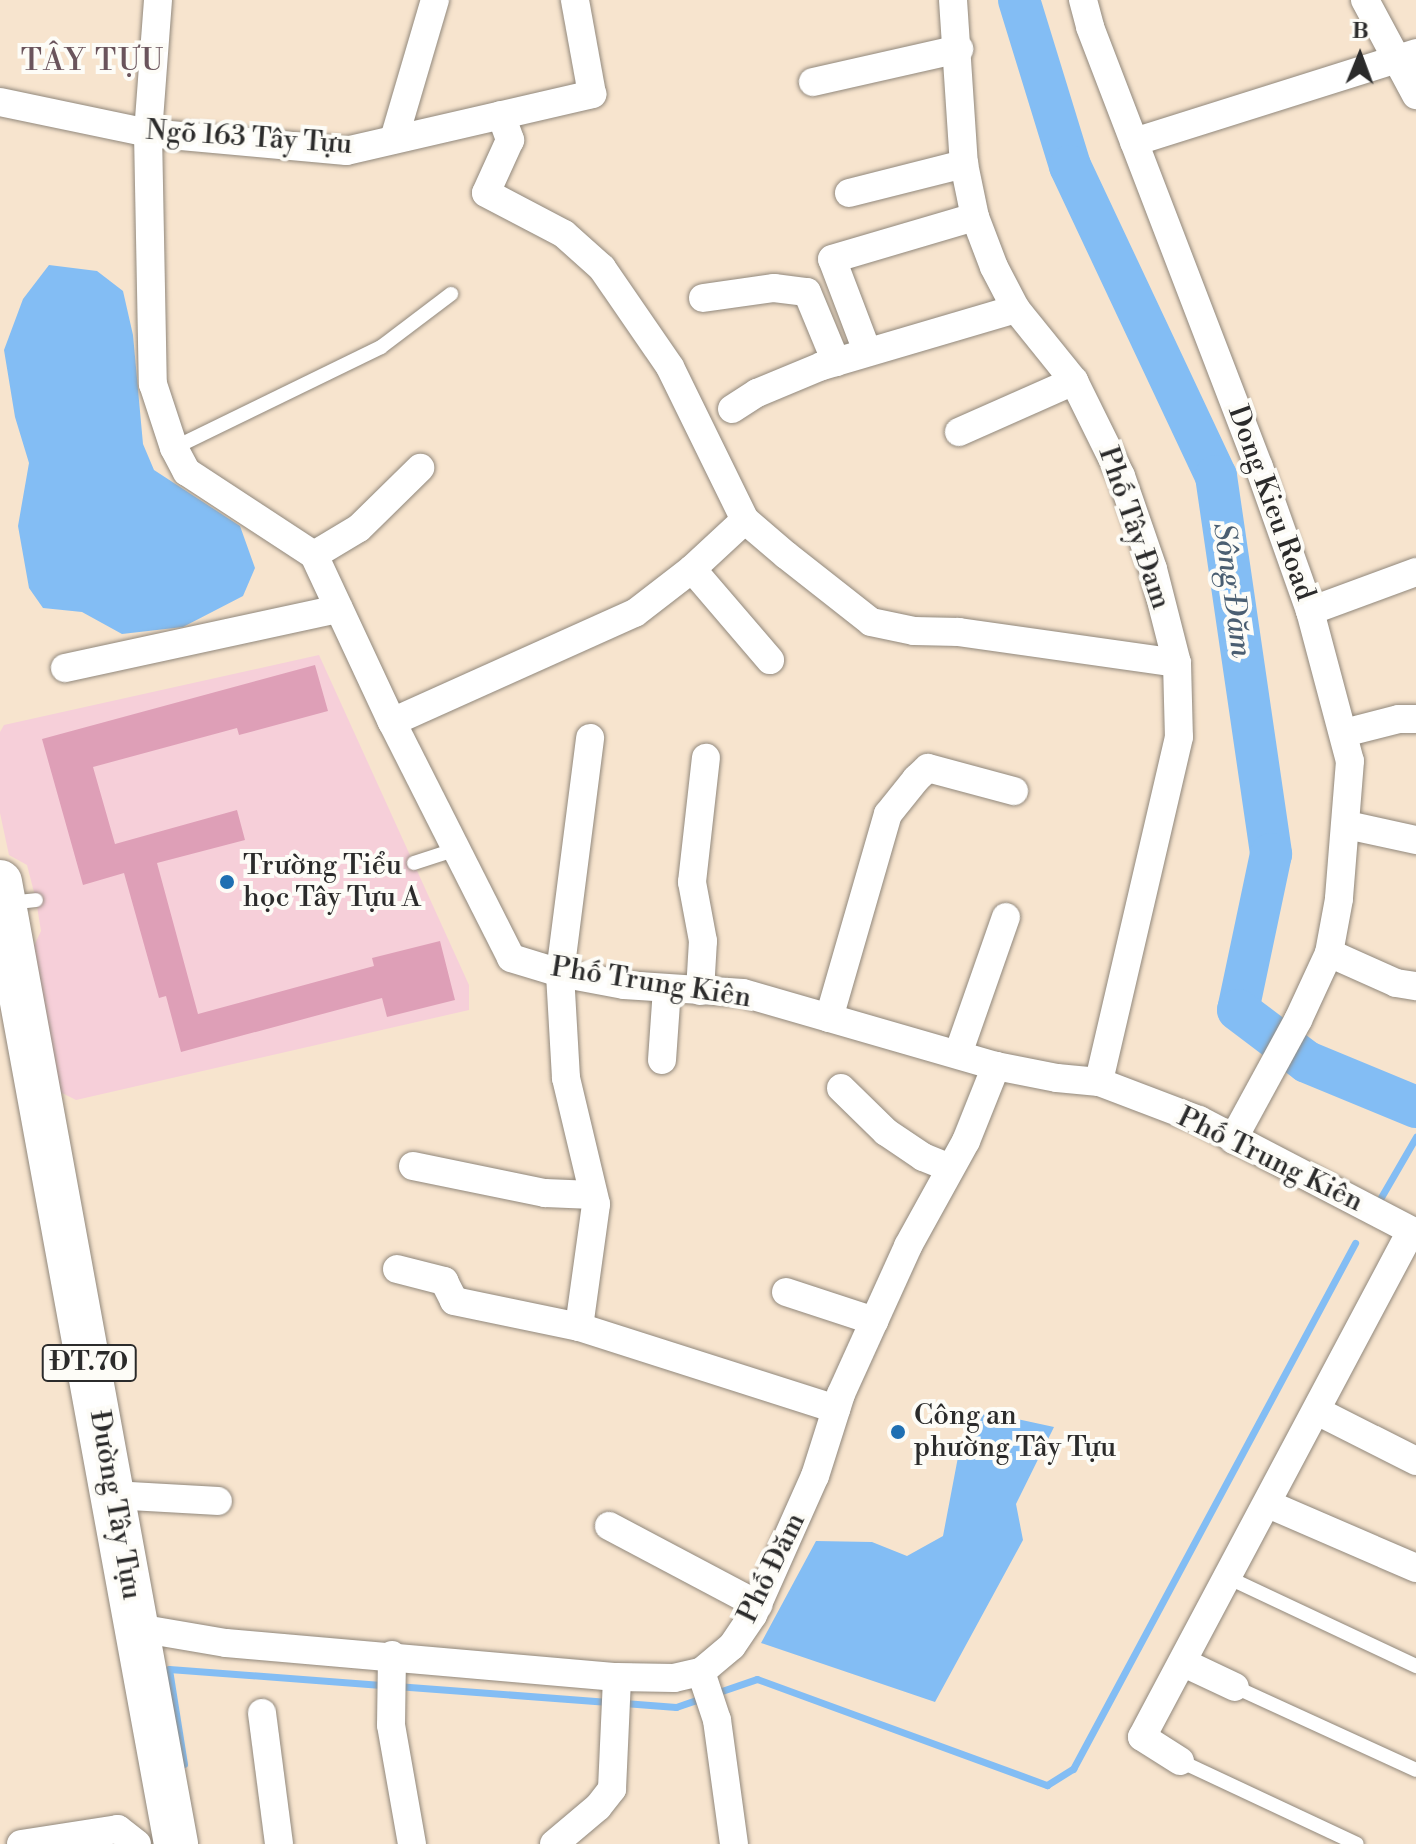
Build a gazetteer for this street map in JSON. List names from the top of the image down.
{
  "streets": {
    "main road": ["ĐT.70", "Đường Tây Tựu"],
    "street": [
      "Ngõ 163 Tây Tựu",
      "Dong Kieu Road",
      "Phố Tây Đam",
      "Phố Trung Kiên",
      "Phố Đăm"
    ]
  },
  "crossings": [
    ["Dong Kieu Road", "Phố Trung Kiên"],
    ["Phố Tây Đam", "Phố Trung Kiên"],
    ["Phố Trung Kiên", "Phố Đăm"]
  ],
  "districts": ["TÂY TỰU"],
  "water": ["Sông Đăm"],
  "places": ["Trường Tiểu học Tây Tựu A", "Công an phường Tây Tựu"],
  "north": "top"
}
